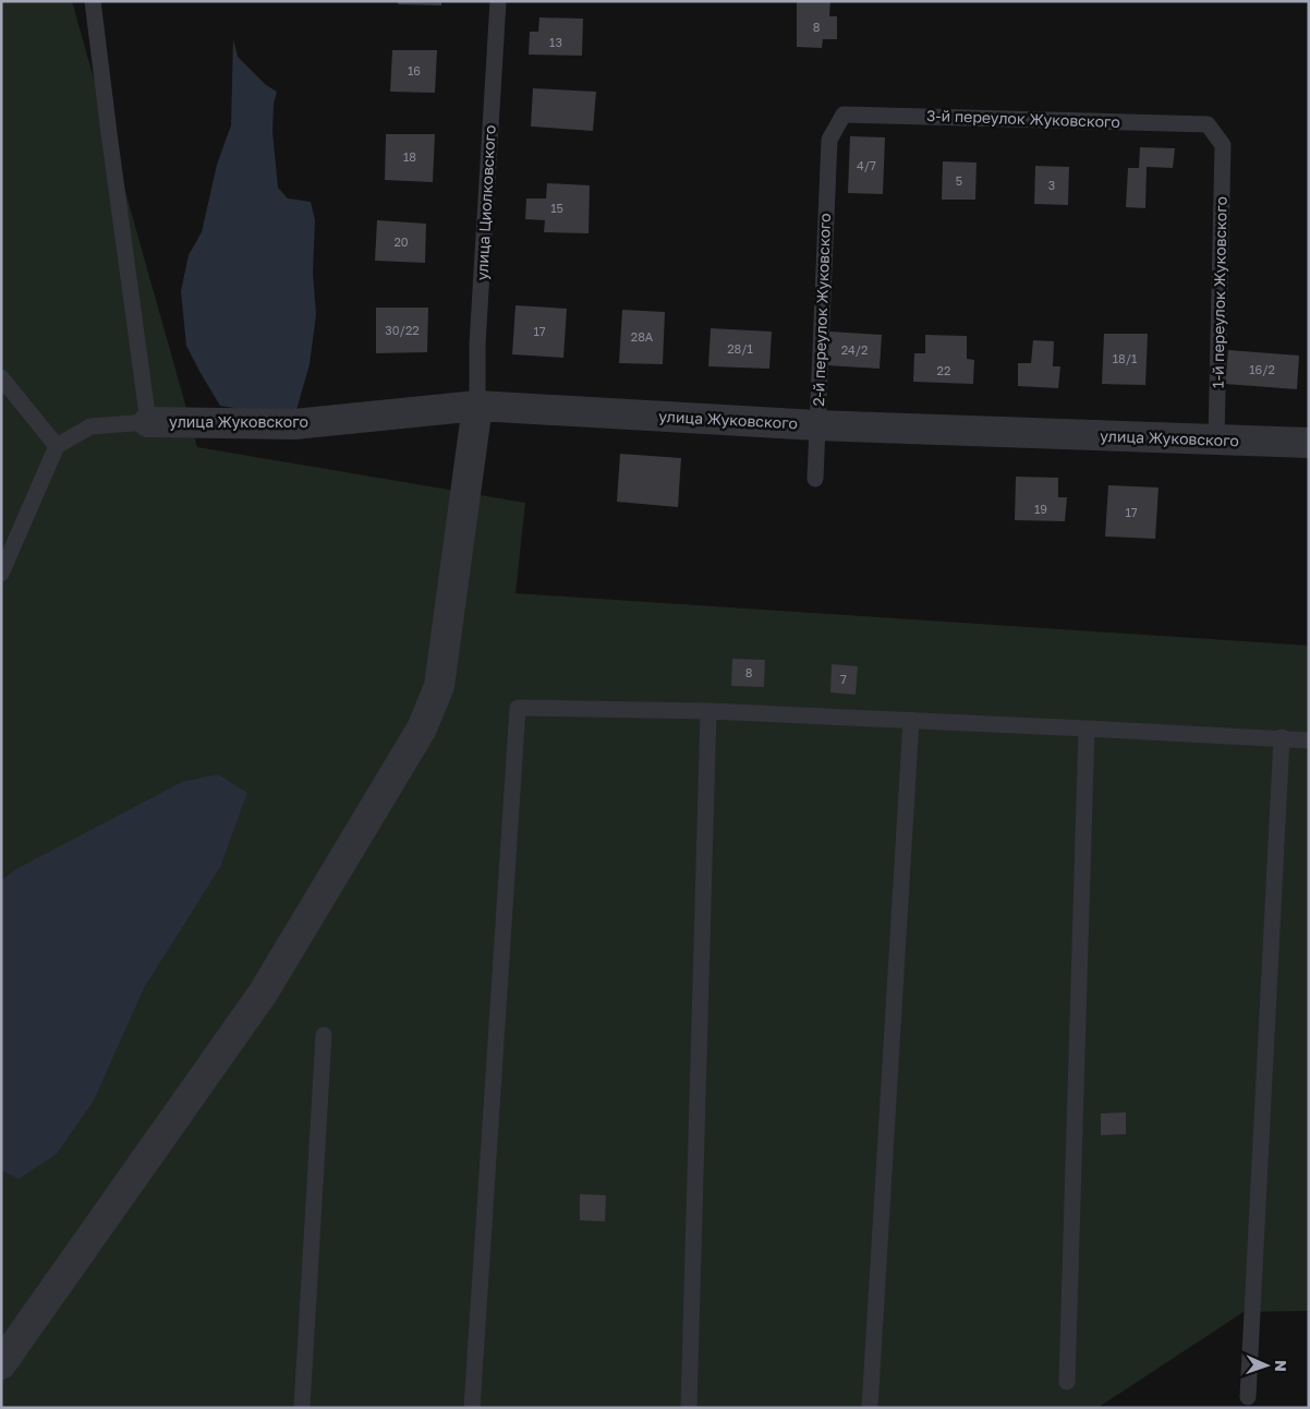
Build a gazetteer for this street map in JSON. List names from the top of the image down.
{
  "streets": {
    "street": ["улица Жуковского"],
    "lane": [
      "3-й переулок Жуковского",
      "улица Циолковского",
      "1-й переулок Жуковского",
      "2-й переулок Жуковского"
    ]
  },
  "crossings": [
    ["3-й переулок Жуковского", "1-й переулок Жуковского"],
    ["3-й переулок Жуковского", "2-й переулок Жуковского"],
    ["улица Циолковского", "улица Жуковского"],
    ["1-й переулок Жуковского", "улица Жуковского"],
    ["2-й переулок Жуковского", "улица Жуковского"]
  ],
  "house_numbers": [
    "8",
    "13",
    "16",
    "18",
    "4/7",
    "5",
    "3",
    "15",
    "20",
    "30/22",
    "17",
    "28А",
    "28/1",
    "24/2",
    "18/1",
    "16/2",
    "22",
    "19",
    "17",
    "8",
    "7"
  ],
  "north": "right"
}
